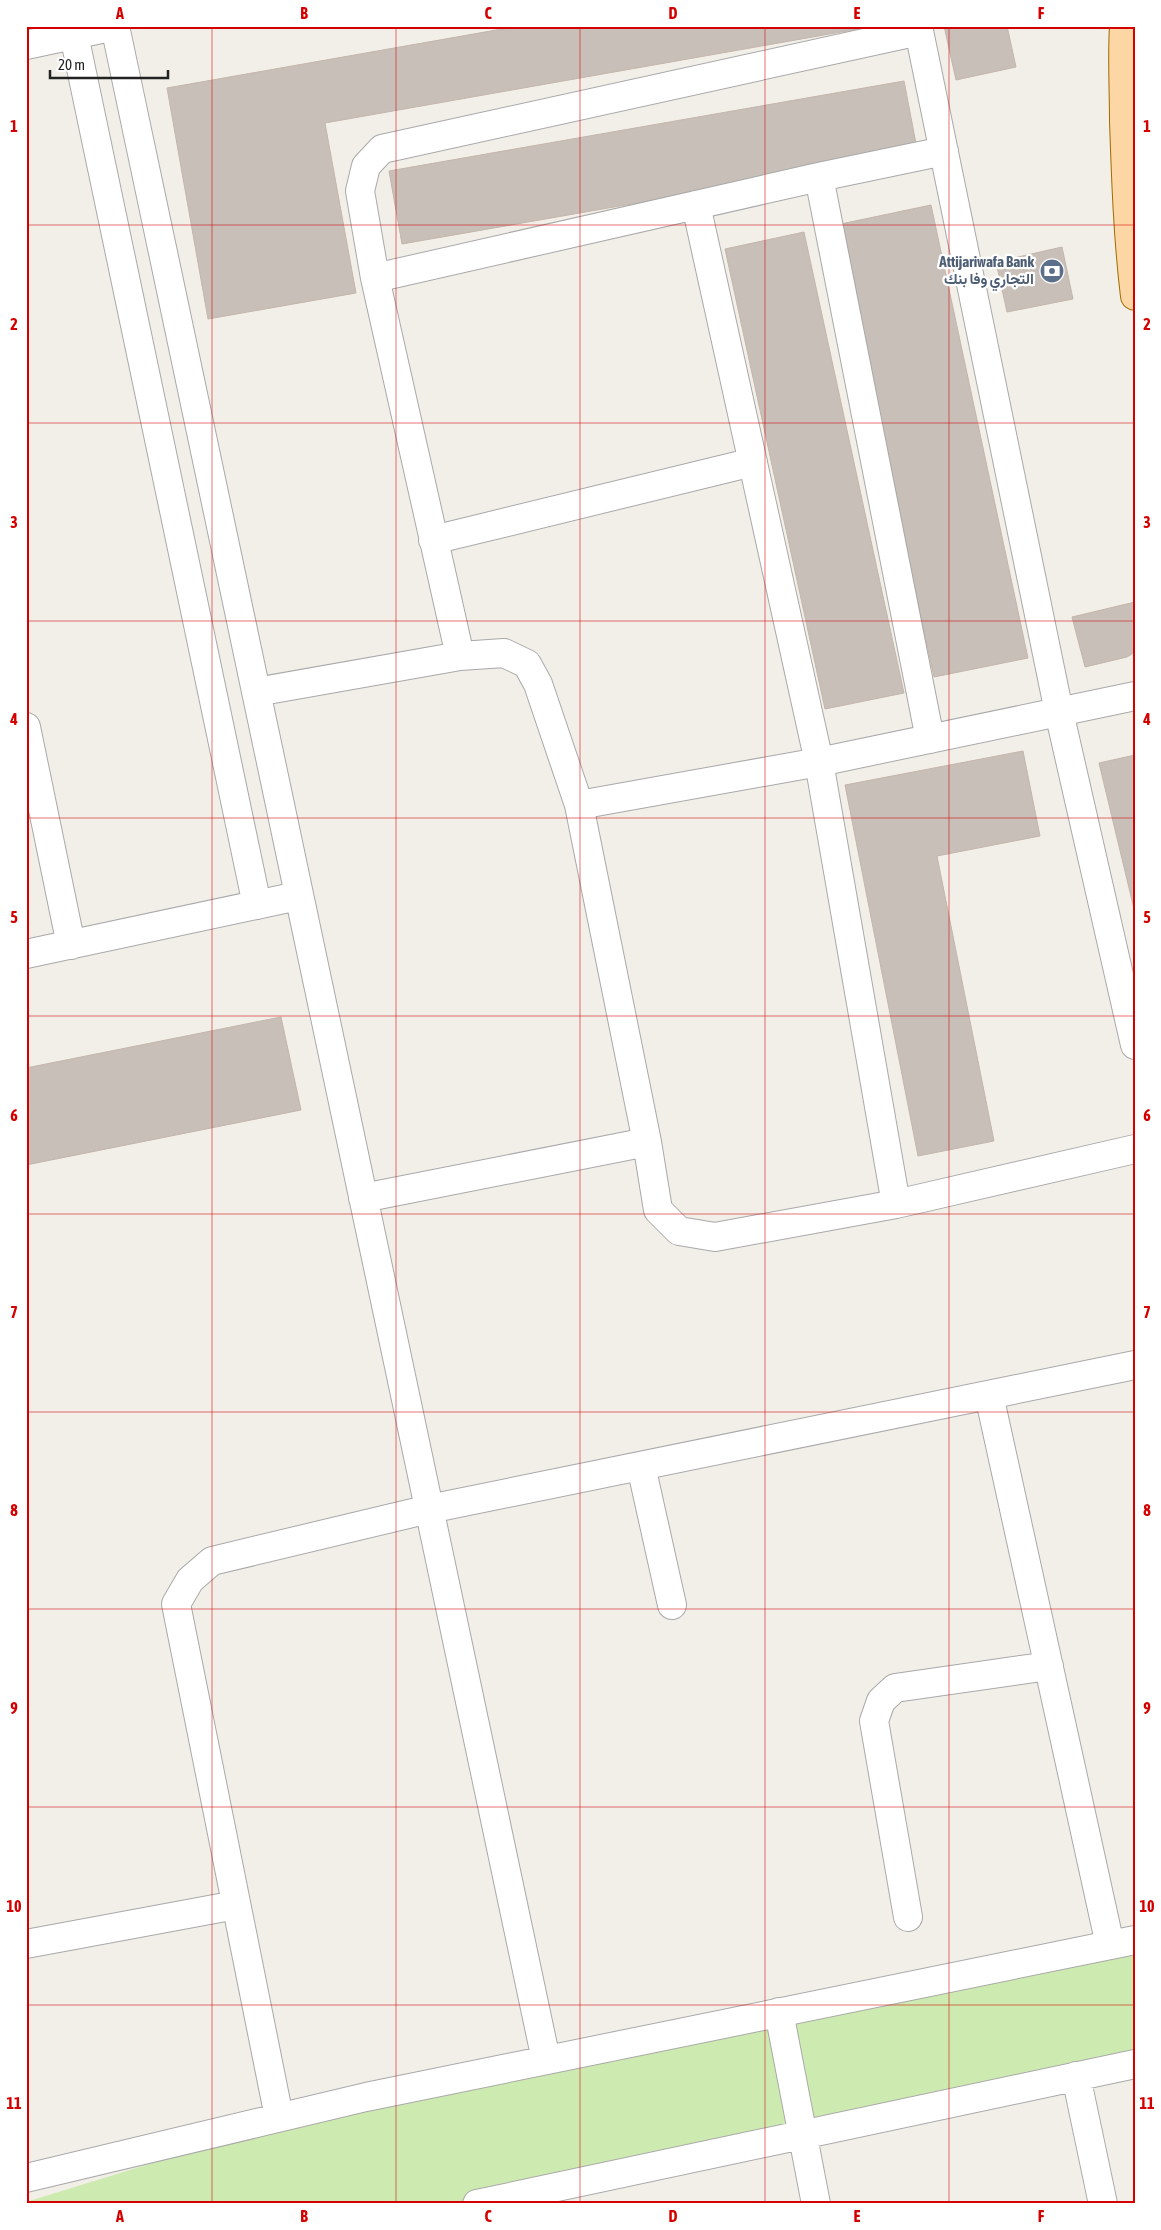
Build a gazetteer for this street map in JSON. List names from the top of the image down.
{
  "places": {
    "bank": ["Attijariwafa Bank التجاري وفا بنك"]
  },
  "scale_bar": "20 m",
  "grid": {
    "columns": [
      "A",
      "B",
      "C",
      "D",
      "E",
      "F"
    ],
    "rows": [
      "1",
      "2",
      "3",
      "4",
      "5",
      "6",
      "7",
      "8",
      "9",
      "10",
      "11"
    ]
  }
}
